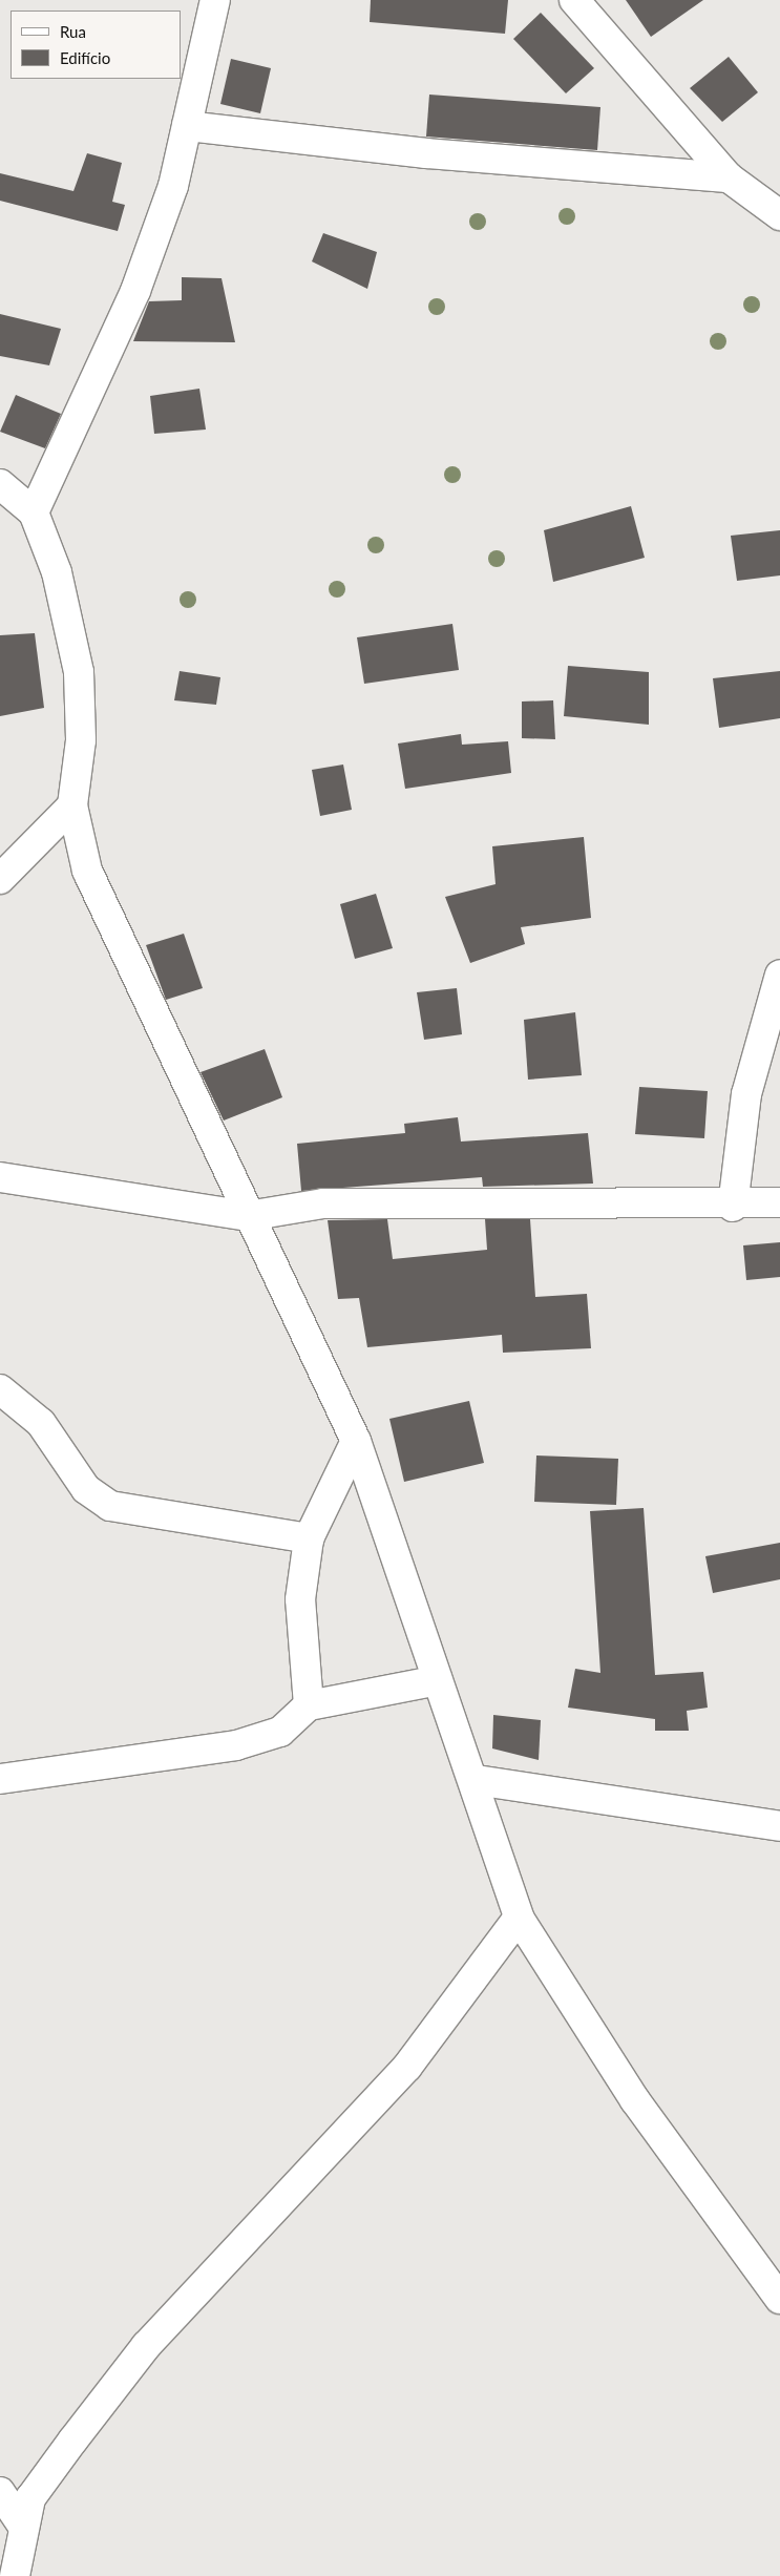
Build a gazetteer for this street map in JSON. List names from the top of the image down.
{
  "legend": ["Rua", "Edifício"]
}
